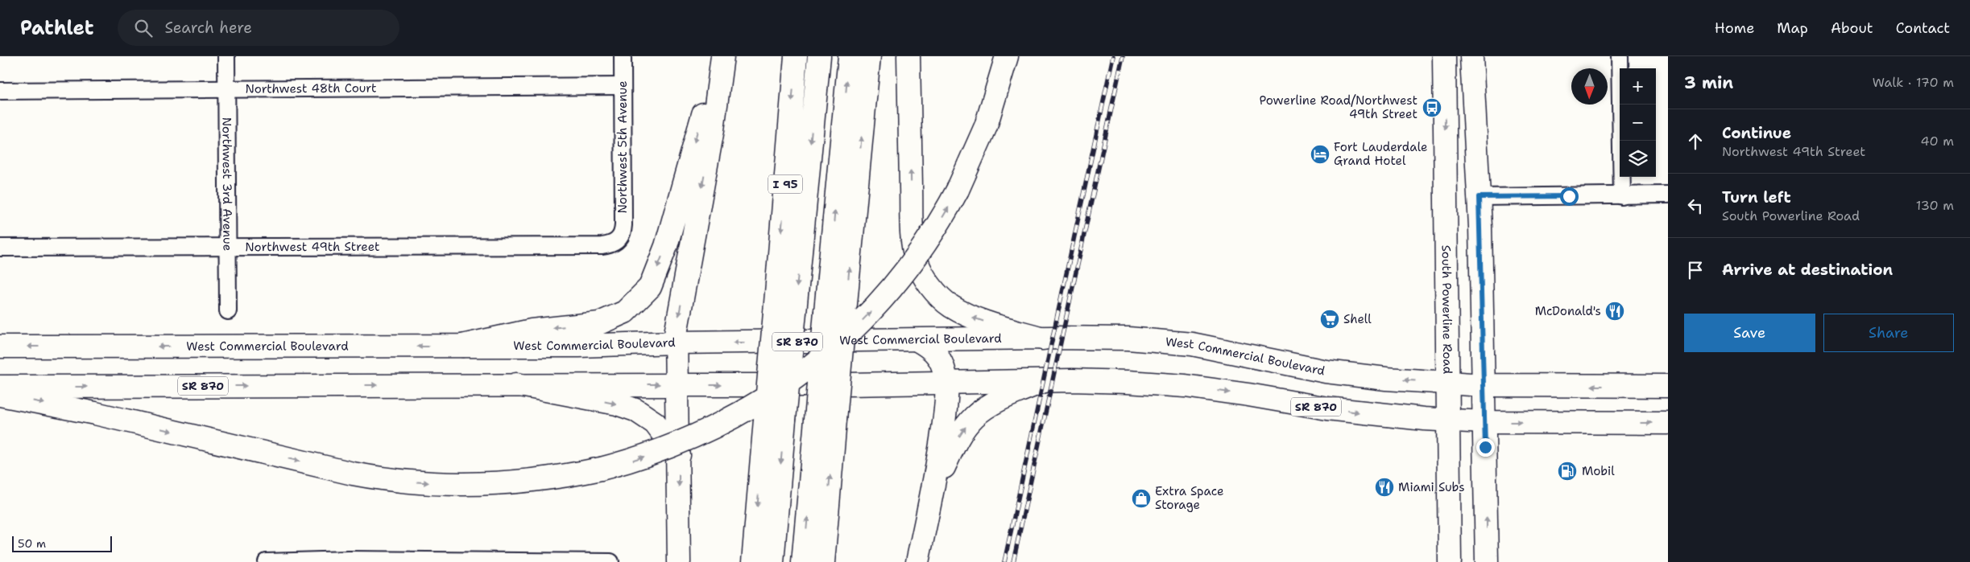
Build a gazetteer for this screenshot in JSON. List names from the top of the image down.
{
  "streets": {
    "main road": [
      "I 95",
      "South Powerline Road",
      "West Commercial Boulevard",
      "SR 870"
    ],
    "street": [
      "Northwest 48th Court",
      "Northwest 5th Avenue",
      "Northwest 3rd Avenue",
      "Northwest 49th Street"
    ]
  },
  "crossings": [
    ["Northwest 48th Court", "Northwest 5th Avenue"],
    ["Northwest 48th Court", "Northwest 3rd Avenue"],
    ["Northwest 5th Avenue", "Northwest 49th Street"],
    ["Northwest 3rd Avenue", "Northwest 49th Street"],
    ["South Powerline Road", "West Commercial Boulevard"],
    ["South Powerline Road", "SR 870"]
  ],
  "places": {
    "bus stop": ["Powerline Road/Northwest 49th Street"],
    "hotel": ["Fort Lauderdale Grand Hotel"],
    "restaurant": ["McDonald's", "Miami Subs"],
    "supermarket": ["Shell"],
    "fuel station": ["Mobil"],
    "shop": ["Extra Space Storage"]
  },
  "scale_bar": "50 m",
  "north": "bottom",
  "page": {
    "header": "Pathlet",
    "search": "Search here",
    "nav": [
      "Home",
      "Map",
      "About",
      "Contact"
    ],
    "heading": ["3 min", "Walk · 170 m"],
    "map_buttons": ["+", "−"],
    "list": [
      ["Continue", "Northwest 49th Street", "40 m"],
      ["Turn left", "South Powerline Road", "130 m"],
      "Arrive at destination"
    ],
    "buttons": ["Save", "Share"],
    "scale": "50 m"
  }
}
